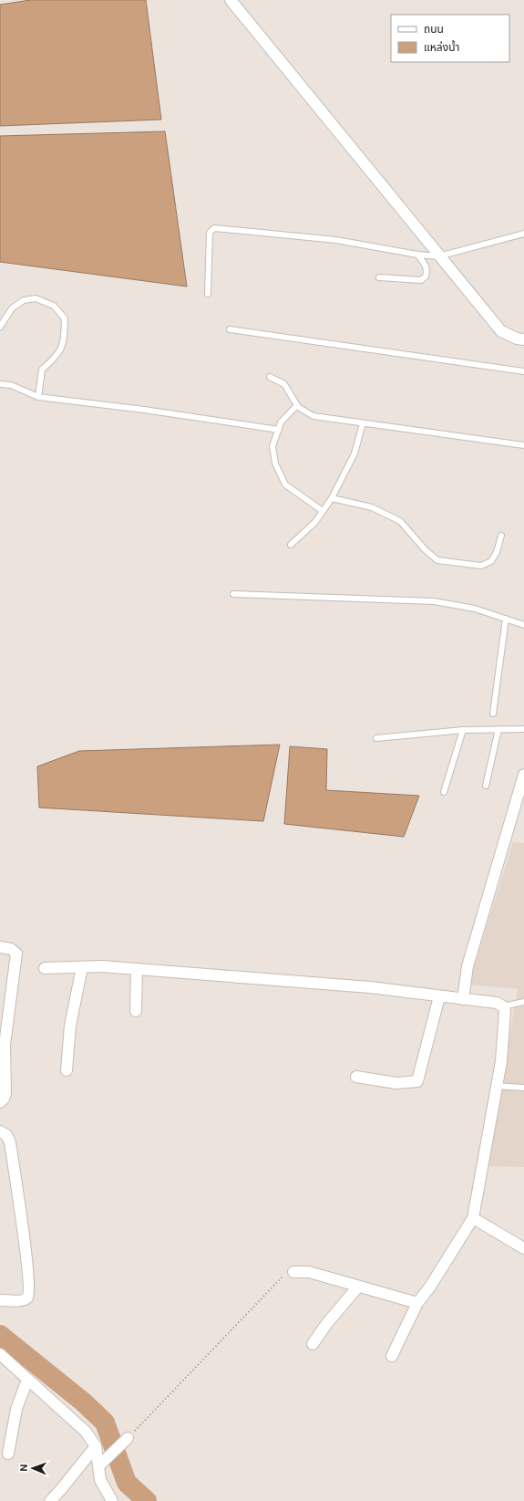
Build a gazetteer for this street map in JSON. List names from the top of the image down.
{
  "legend": ["ถนน", "แหล่งน้ำ"],
  "north": "left"
}
